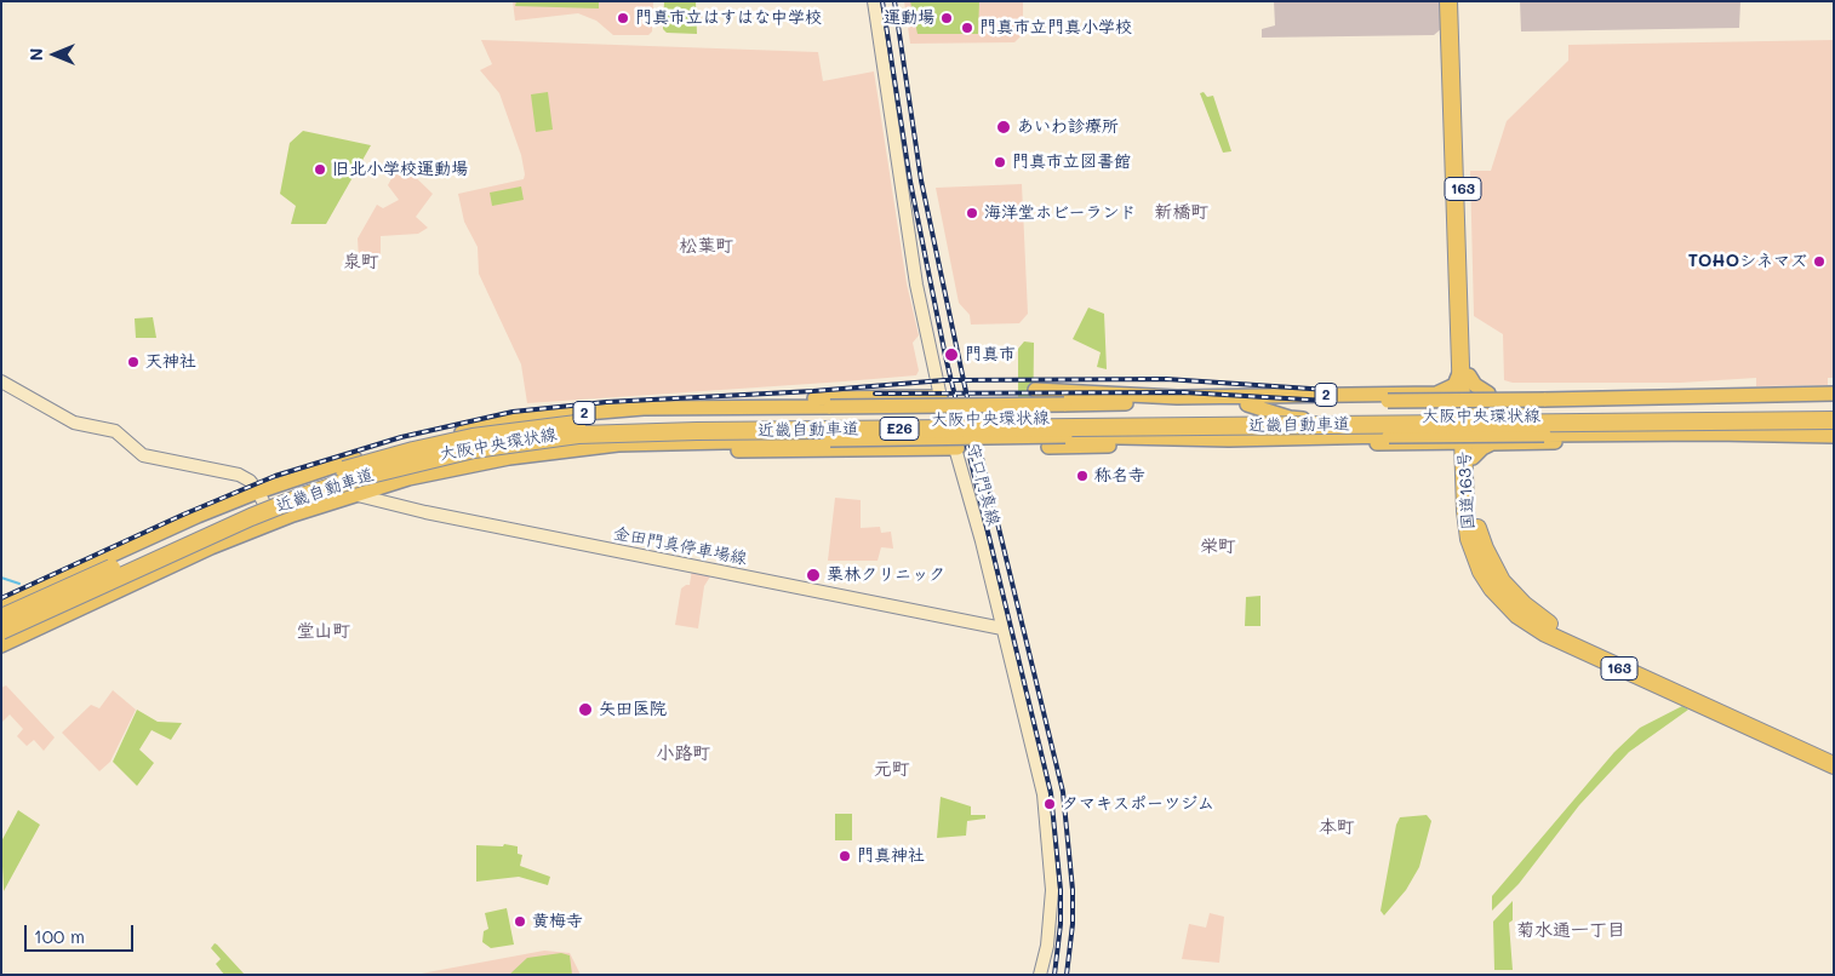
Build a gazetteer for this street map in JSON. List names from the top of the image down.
{
  "streets": {
    "highway": [
      "163",
      "近畿自動車道",
      "E26",
      "国道163号"
    ],
    "main road": [
      "2",
      "大阪中央環状線",
      "守口門真線",
      "金田門真停車場線"
    ]
  },
  "crossings": [
    ["2", "大阪中央環状線"],
    ["2", "国道163号"],
    ["大阪中央環状線", "金田門真停車場線"],
    ["守口門真線", "金田門真停車場線"]
  ],
  "districts": [
    "新橋町",
    "松葉町",
    "泉町",
    "栄町",
    "堂山町",
    "小路町",
    "元町",
    "本町",
    "菊水通一丁目"
  ],
  "places": [
    "門真市立はすはな中学校",
    "運動場",
    "門真市立門真小学校",
    "あいわ診療所",
    "門真市立図書館",
    "旧北小学校運動場",
    "海洋堂ホビーランド",
    "TOHOシネマズ",
    "門真市",
    "天神社",
    "称名寺",
    "栗林クリニック",
    "矢田医院",
    "タマキスポーツジム",
    "門真神社",
    "黄梅寺"
  ],
  "scale_bar": "100 m",
  "north": "left"
}
